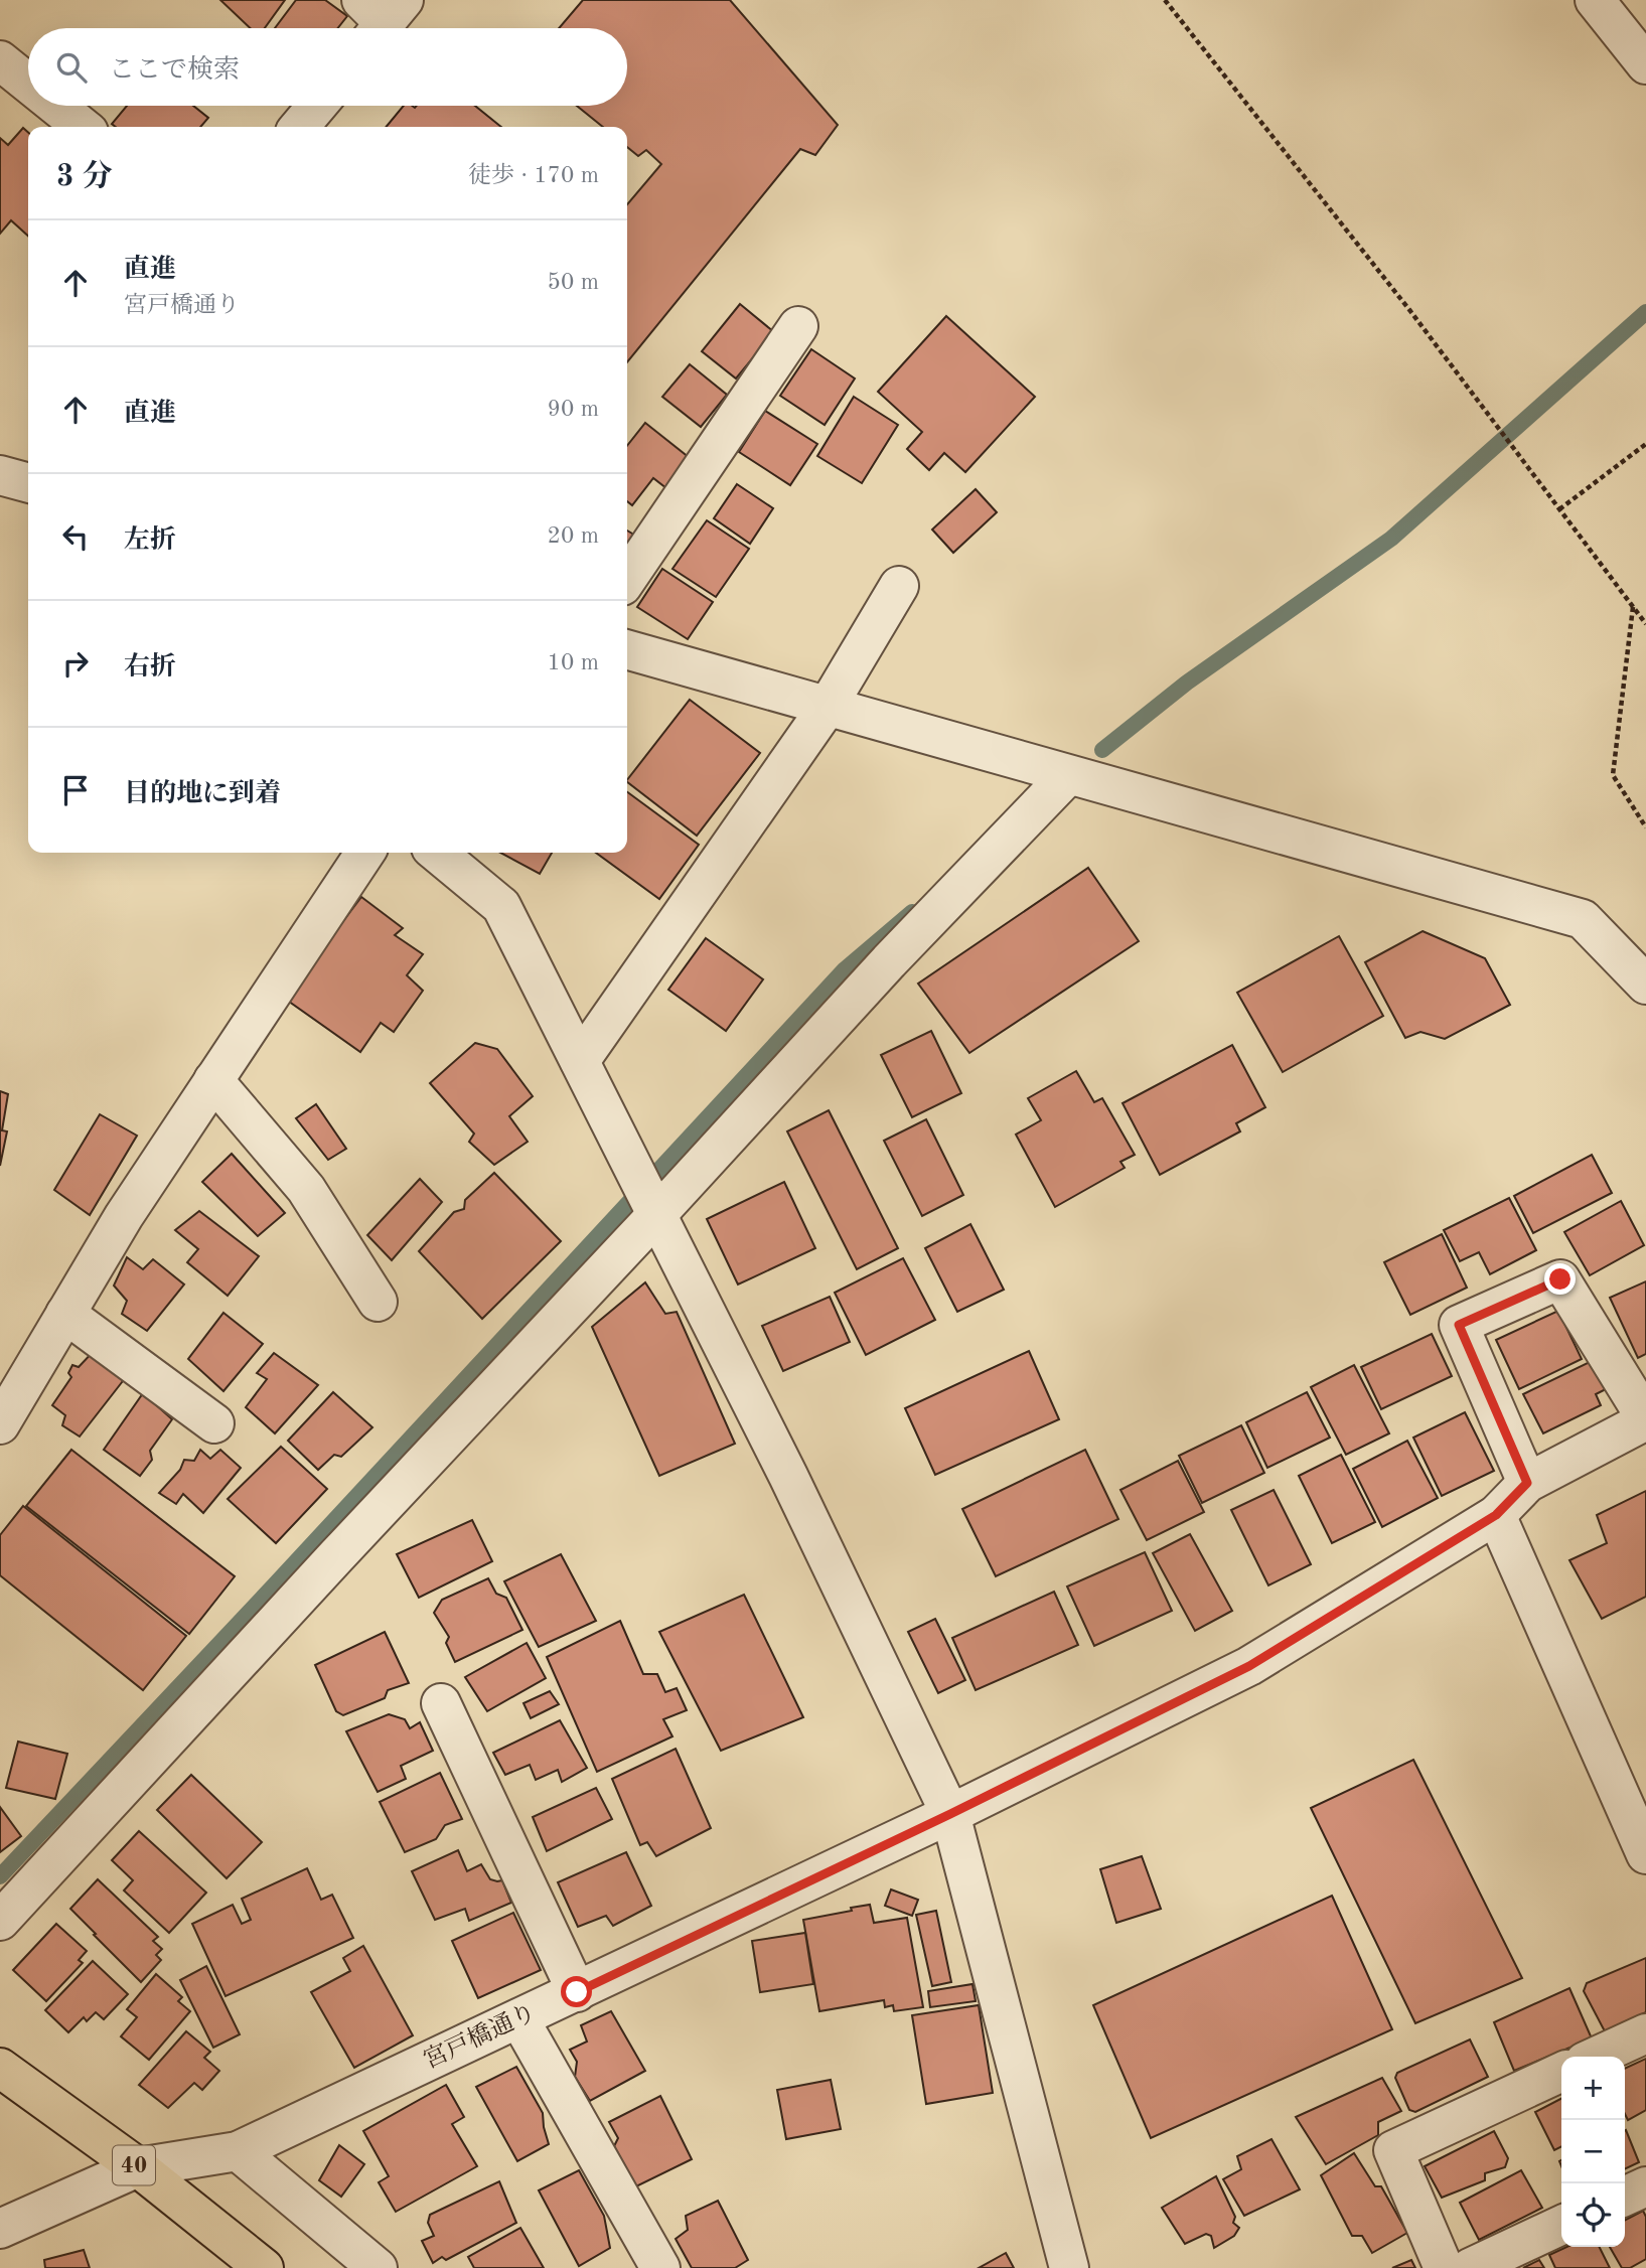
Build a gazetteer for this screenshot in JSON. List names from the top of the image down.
{
  "streets": {
    "main road": ["40"],
    "street": ["宮戸橋通り"]
  },
  "crossings": [
    ["宮戸橋通り", "40"]
  ],
  "page": {
    "search": "ここで検索",
    "heading": ["3 分", "徒歩 · 170 m"],
    "list": [
      ["直進", "宮戸橋通り", "50 m"],
      ["直進", "90 m"],
      ["左折", "20 m"],
      ["右折", "10 m"],
      "目的地に到着"
    ],
    "map_buttons": ["+", "−"]
  }
}
